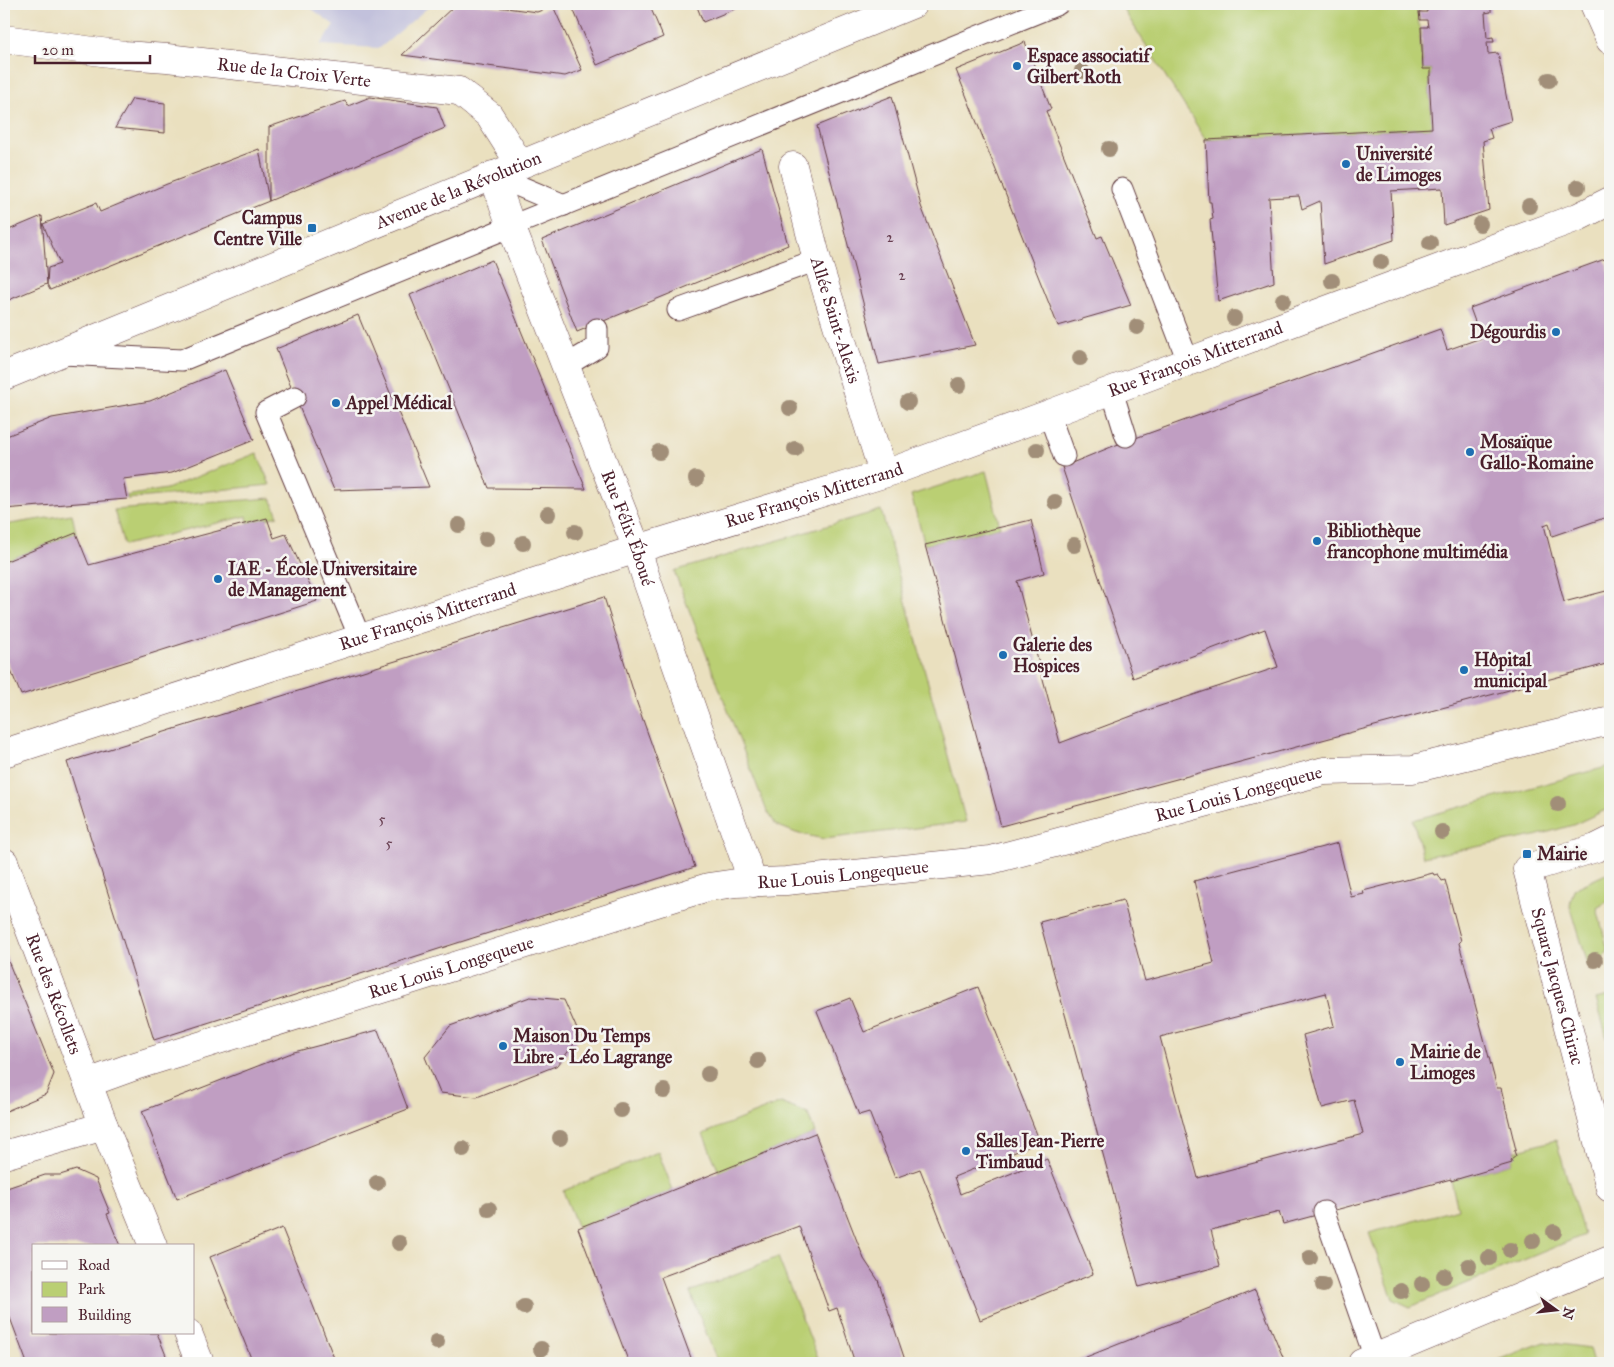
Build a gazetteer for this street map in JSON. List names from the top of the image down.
{
  "streets": {
    "street": [
      "Rue de la Croix Verte",
      "Avenue de la Révolution",
      "Allée Saint-Alexis",
      "Rue François Mitterrand",
      "Rue Félix Éboué",
      "Rue Louis Longequeue",
      "Square Jacques Chirac",
      "Rue des Récollets"
    ]
  },
  "crossings": [
    ["Rue de la Croix Verte", "Avenue de la Révolution"],
    ["Avenue de la Révolution", "Rue Félix Éboué"],
    ["Allée Saint-Alexis", "Rue François Mitterrand"],
    ["Rue François Mitterrand", "Rue Félix Éboué"],
    ["Rue Félix Éboué", "Rue Louis Longequeue"],
    ["Rue Louis Longequeue", "Rue des Récollets"]
  ],
  "places": {
    "other": [
      "Espace associatif Gilbert Roth",
      "Université de Limoges",
      "Dégourdis",
      "Appel Médical",
      "Mosaïque Gallo-Romaine",
      "Bibliothèque francophone multimédia",
      "IAE - École Universitaire de Management",
      "Galerie des Hospices",
      "Hôpital municipal",
      "Maison Du Temps Libre - Léo Lagrange",
      "Mairie de Limoges",
      "Salles Jean-Pierre Timbaud"
    ],
    "transit": ["Campus Centre Ville", "Mairie"]
  },
  "house_numbers": [
    "2",
    "2",
    "5",
    "5"
  ],
  "legend": ["Road", "Park", "Building"],
  "scale_bar": "20 m",
  "north": "right"
}
